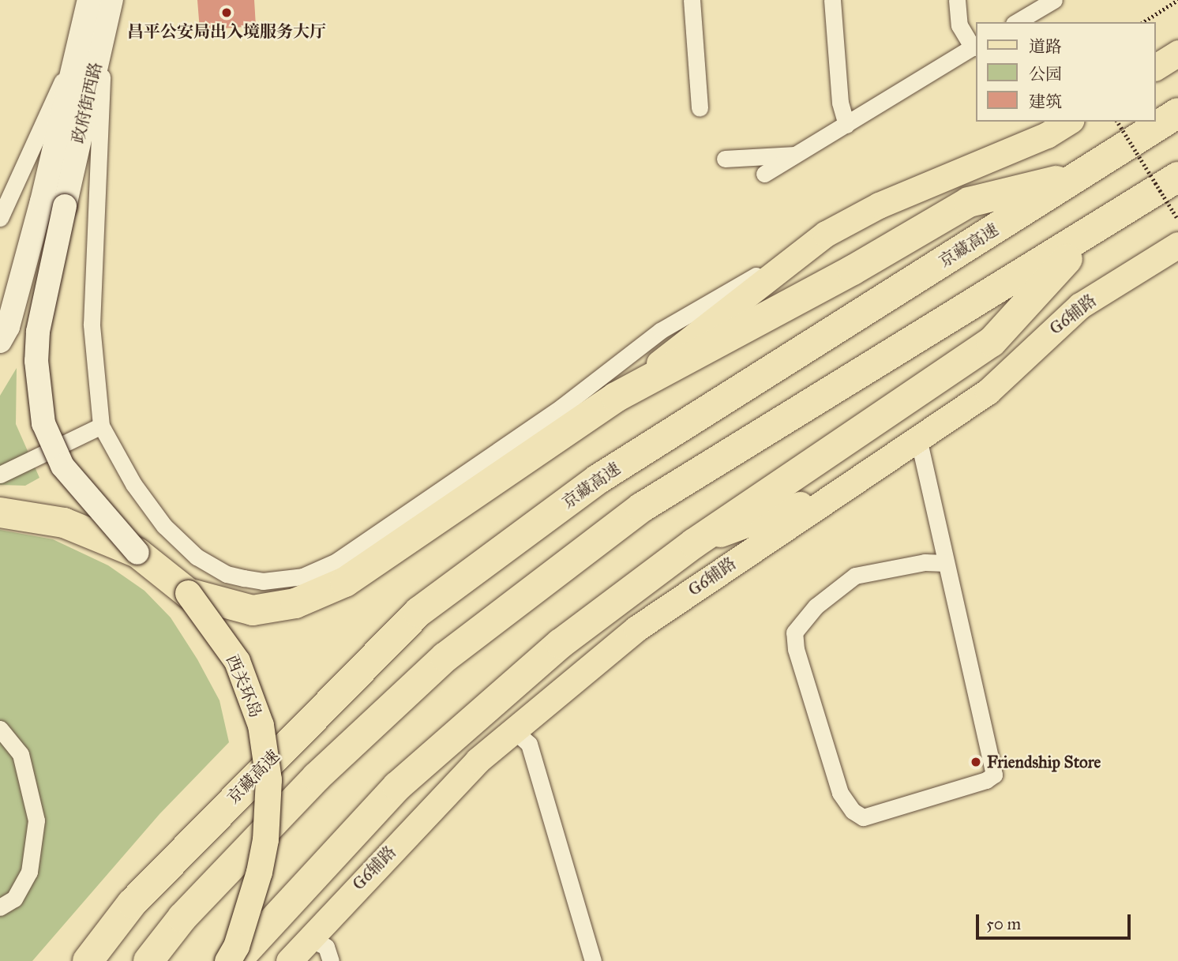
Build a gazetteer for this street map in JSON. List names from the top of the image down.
{
  "streets": {
    "highway": ["京藏高速", "西关环岛"],
    "main road": ["政府街西路", "G6辅路"]
  },
  "crossings": [
    ["政府街西路", "西关环岛"]
  ],
  "places": ["昌平公安局出入境服务大厅", "Friendship Store"],
  "legend": ["道路", "公园", "建筑"],
  "scale_bar": "50 m"
}
